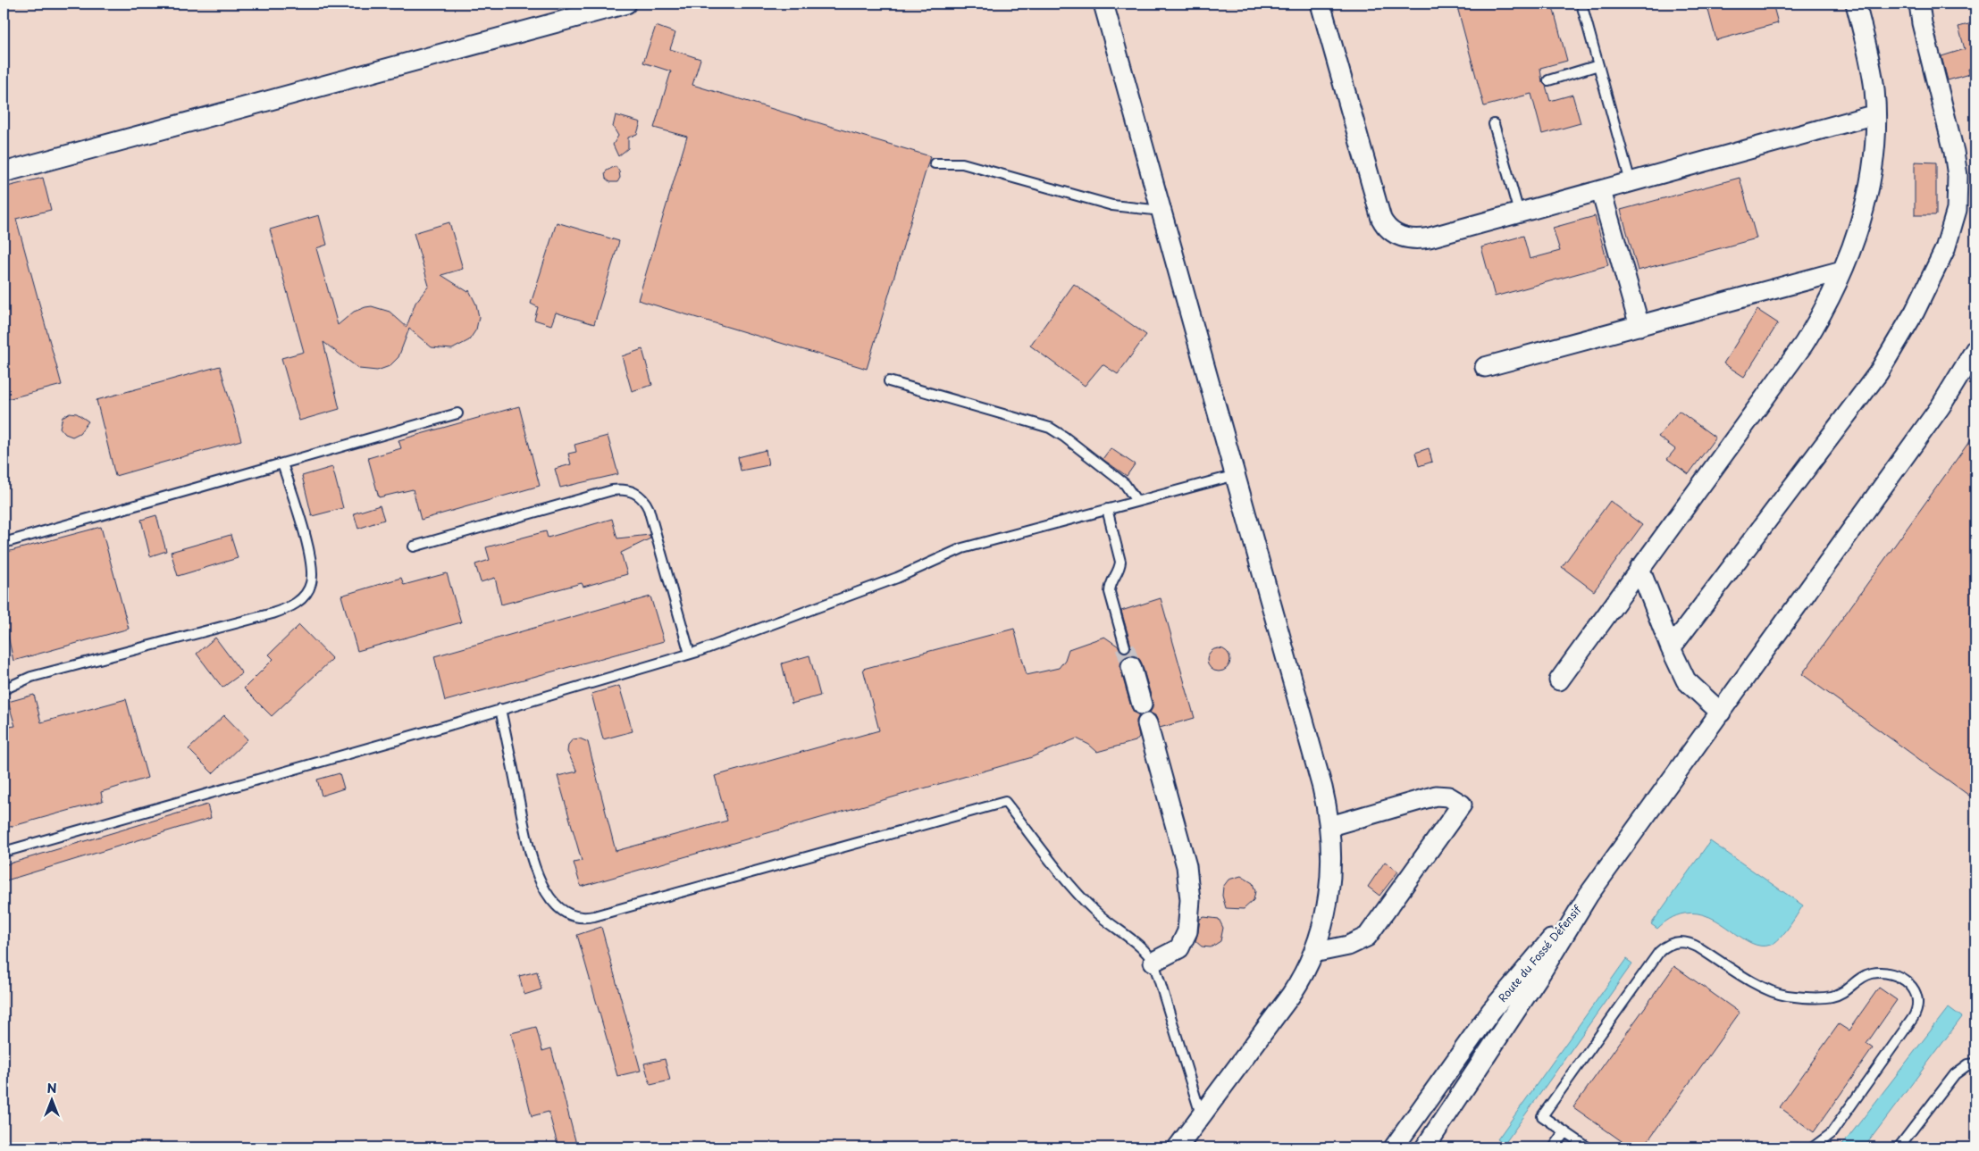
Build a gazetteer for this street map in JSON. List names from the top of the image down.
{
  "streets": {
    "street": ["Route du Fossé Défensif"]
  },
  "north": "top"
}
